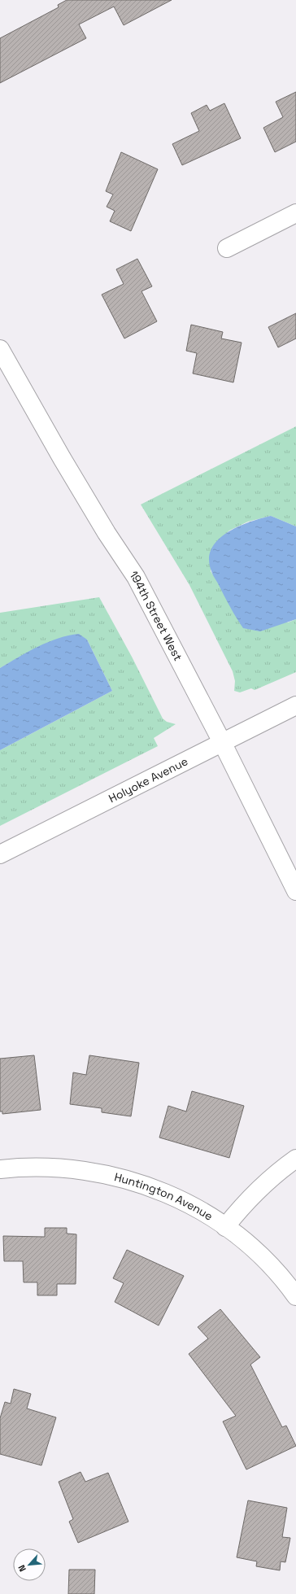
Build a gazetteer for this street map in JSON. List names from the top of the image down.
{
  "streets": {
    "street": ["194th Street West", "Holyoke Avenue", "Huntington Avenue"]
  },
  "crossings": [
    ["194th Street West", "Holyoke Avenue"]
  ],
  "north": "bottom left"
}
